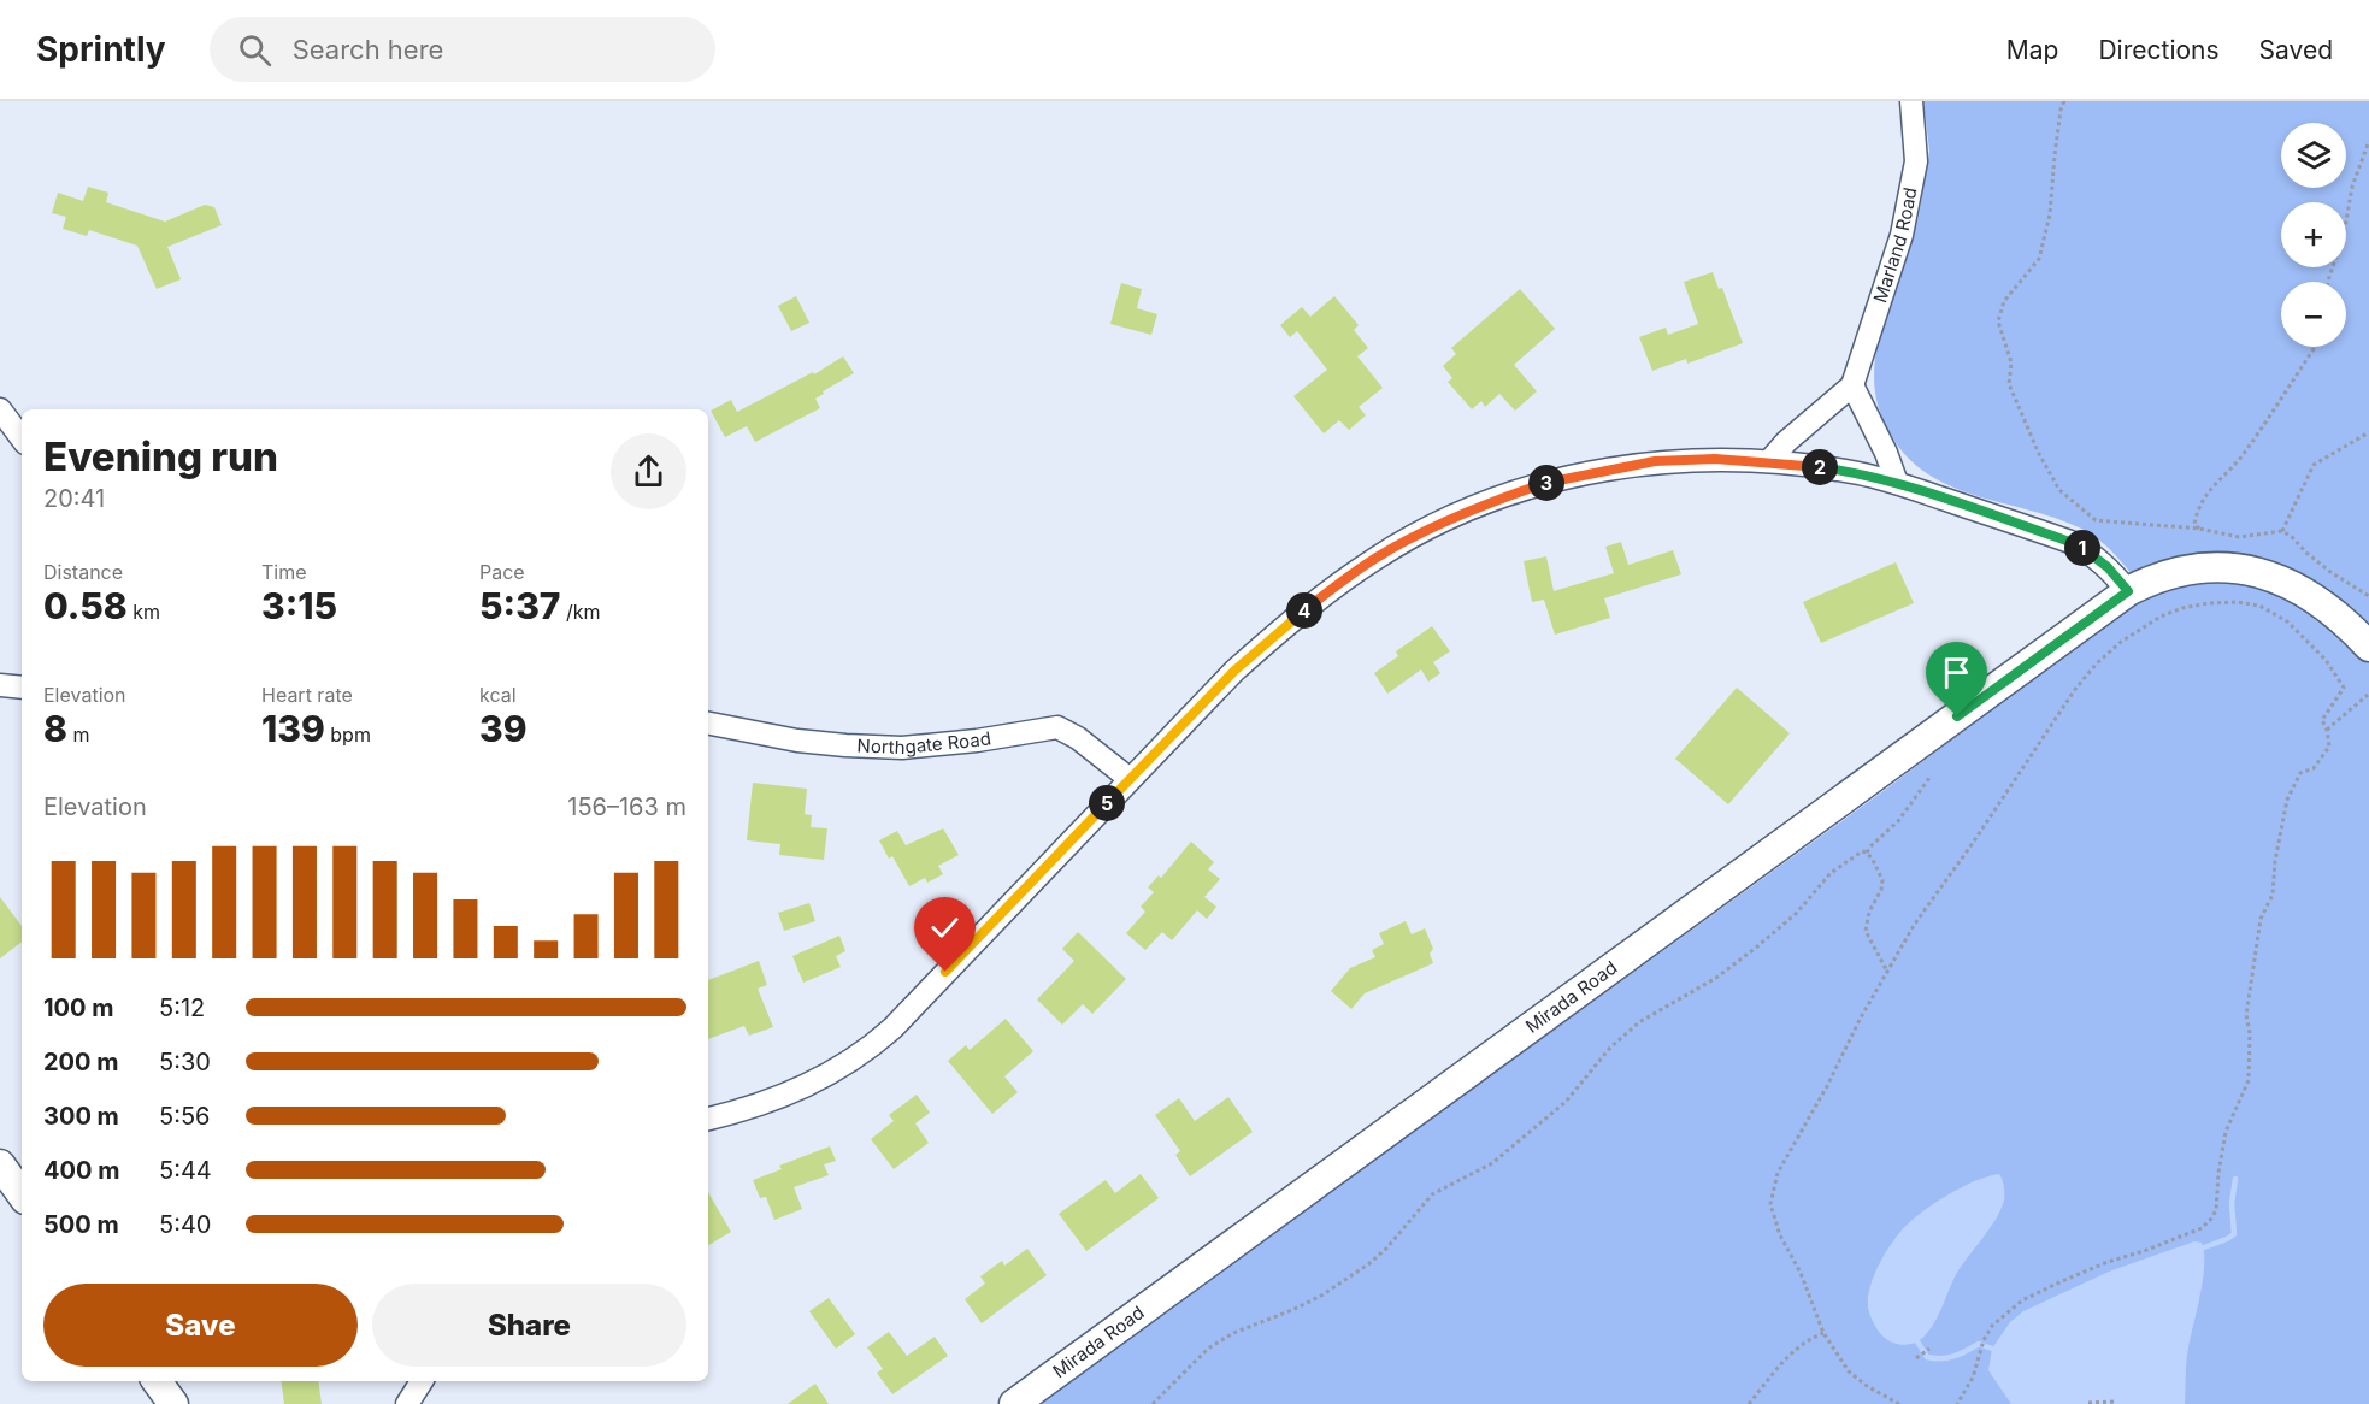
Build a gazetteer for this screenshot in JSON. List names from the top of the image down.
{
  "streets": {
    "street": ["Marland Road", "Northgate Road", "Mirada Road"]
  },
  "page": {
    "header": "Sprintly",
    "search": "Search here",
    "nav": ["Map", "Directions", "Saved"],
    "map_buttons": ["+", "−"],
    "heading": ["Evening run", "20:41"],
    "pins": [
      "2",
      "3",
      "1",
      "4",
      "5"
    ],
    "stats": [
      ["Distance", "0.58 km"],
      ["Time", "3:15"],
      ["Pace", "5:37 /km"],
      ["Elevation", "8 m"],
      ["Heart rate", "139 bpm"],
      ["kcal", "39"]
    ],
    "chart": ["Elevation", "156–163 m"],
    "list": [
      {
        "name": "100 m",
        "note": "5:12"
      },
      {
        "name": "200 m",
        "note": "5:30"
      },
      {
        "name": "300 m",
        "note": "5:56"
      },
      {
        "name": "400 m",
        "note": "5:44"
      },
      {
        "name": "500 m",
        "note": "5:40"
      }
    ],
    "buttons": ["Save", "Share"]
  }
}
